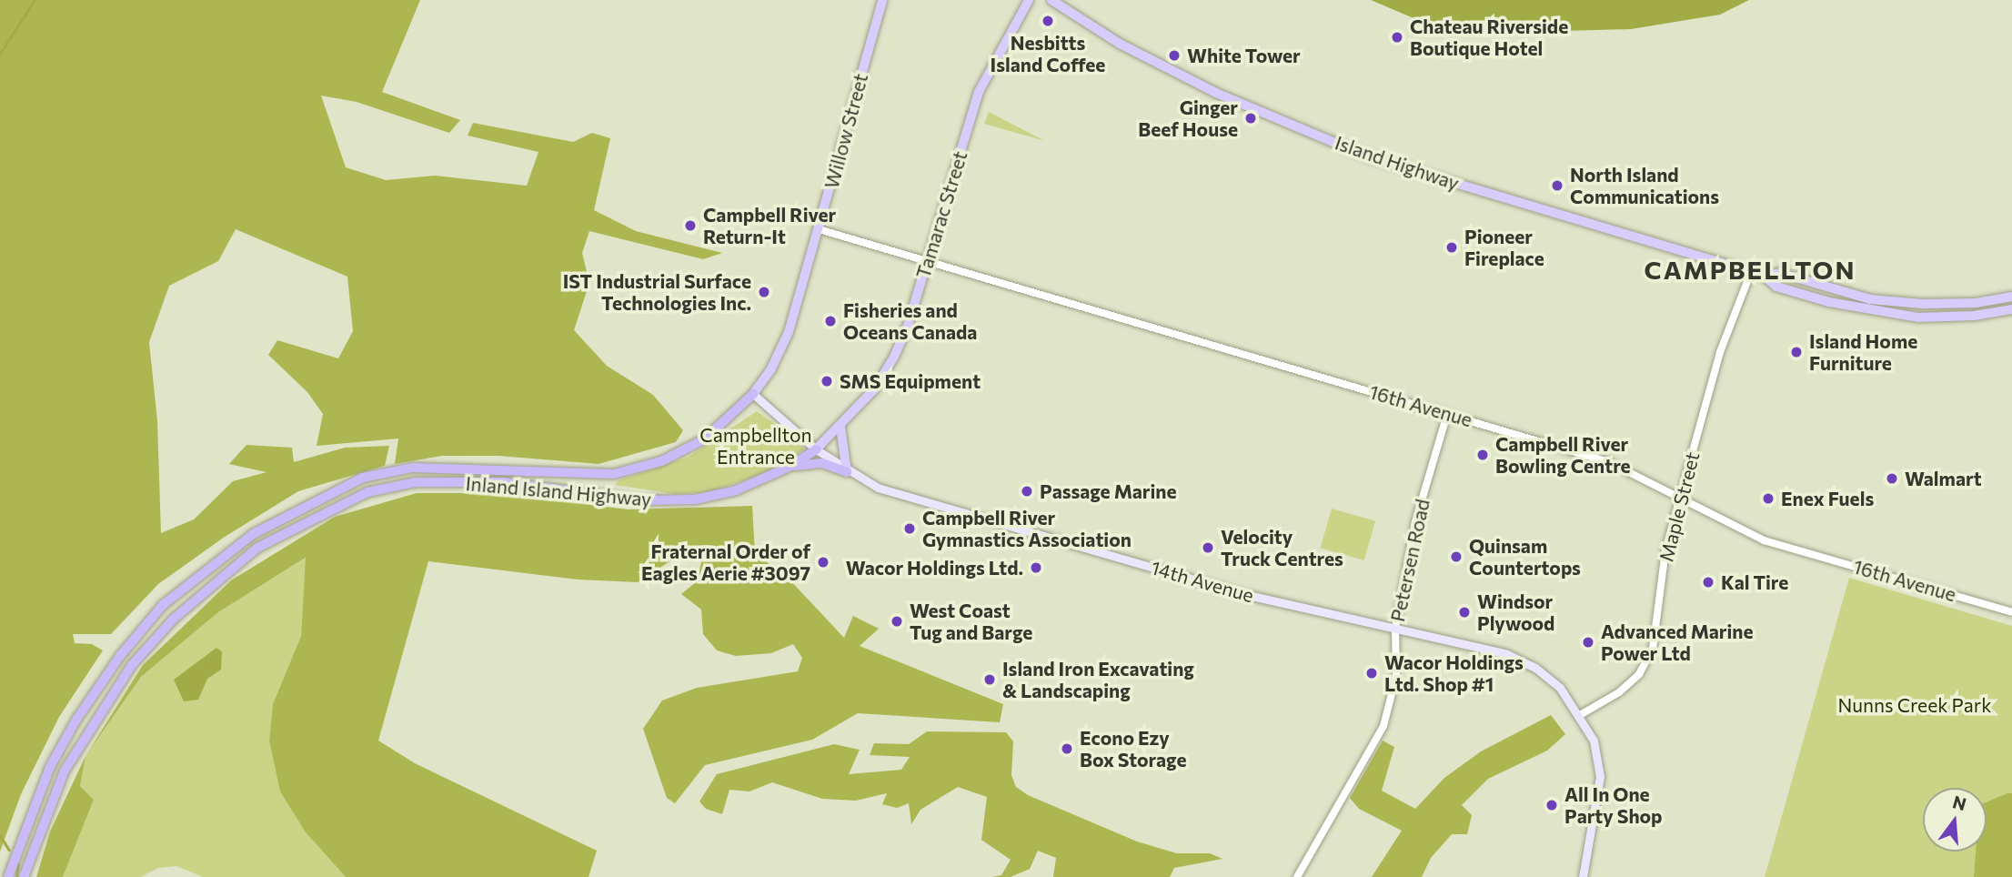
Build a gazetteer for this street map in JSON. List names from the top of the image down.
{
  "streets": {
    "highway": ["Inland Island Highway"],
    "main road": [
      "Willow Street",
      "Island Highway",
      "Tamarac Street",
      "14th Avenue"
    ],
    "street": ["16th Avenue", "Maple Street", "Petersen Road"]
  },
  "crossings": [
    ["Willow Street", "16th Avenue"],
    ["Willow Street", "Inland Island Highway"],
    ["Island Highway", "Maple Street"],
    ["Tamarac Street", "16th Avenue"],
    ["Tamarac Street", "Inland Island Highway"],
    ["Tamarac Street", "14th Avenue"],
    ["16th Avenue", "Maple Street"],
    ["16th Avenue", "Petersen Road"],
    ["Inland Island Highway", "14th Avenue"],
    ["Maple Street", "14th Avenue"],
    ["Petersen Road", "14th Avenue"]
  ],
  "districts": ["CAMPBELLTON"],
  "parks": ["Campbellton Entrance", "Nunns Creek Park"],
  "places": [
    "Nesbitts Island Coffee",
    "Chateau Riverside Boutique Hotel",
    "White Tower",
    "Ginger Beef House",
    "North Island Communications",
    "Campbell River Return-It",
    "Pioneer Fireplace",
    "IST Industrial Surface Technologies Inc.",
    "Fisheries and Oceans Canada",
    "Island Home Furniture",
    "SMS Equipment",
    "Campbell River Bowling Centre",
    "Walmart",
    "Passage Marine",
    "Enex Fuels",
    "Campbell River Gymnastics Association",
    "Velocity Truck Centres",
    "Quinsam Countertops",
    "Fraternal Order of Eagles Aerie #3097",
    "Wacor Holdings Ltd.",
    "Kal Tire",
    "Windsor Plywood",
    "West Coast Tug and Barge",
    "Advanced Marine Power Ltd",
    "Wacor Holdings Ltd. Shop #1",
    "Island Iron Excavating & Landscaping",
    "Econo Ezy Box Storage",
    "All In One Party Shop"
  ],
  "north": "top"
}
